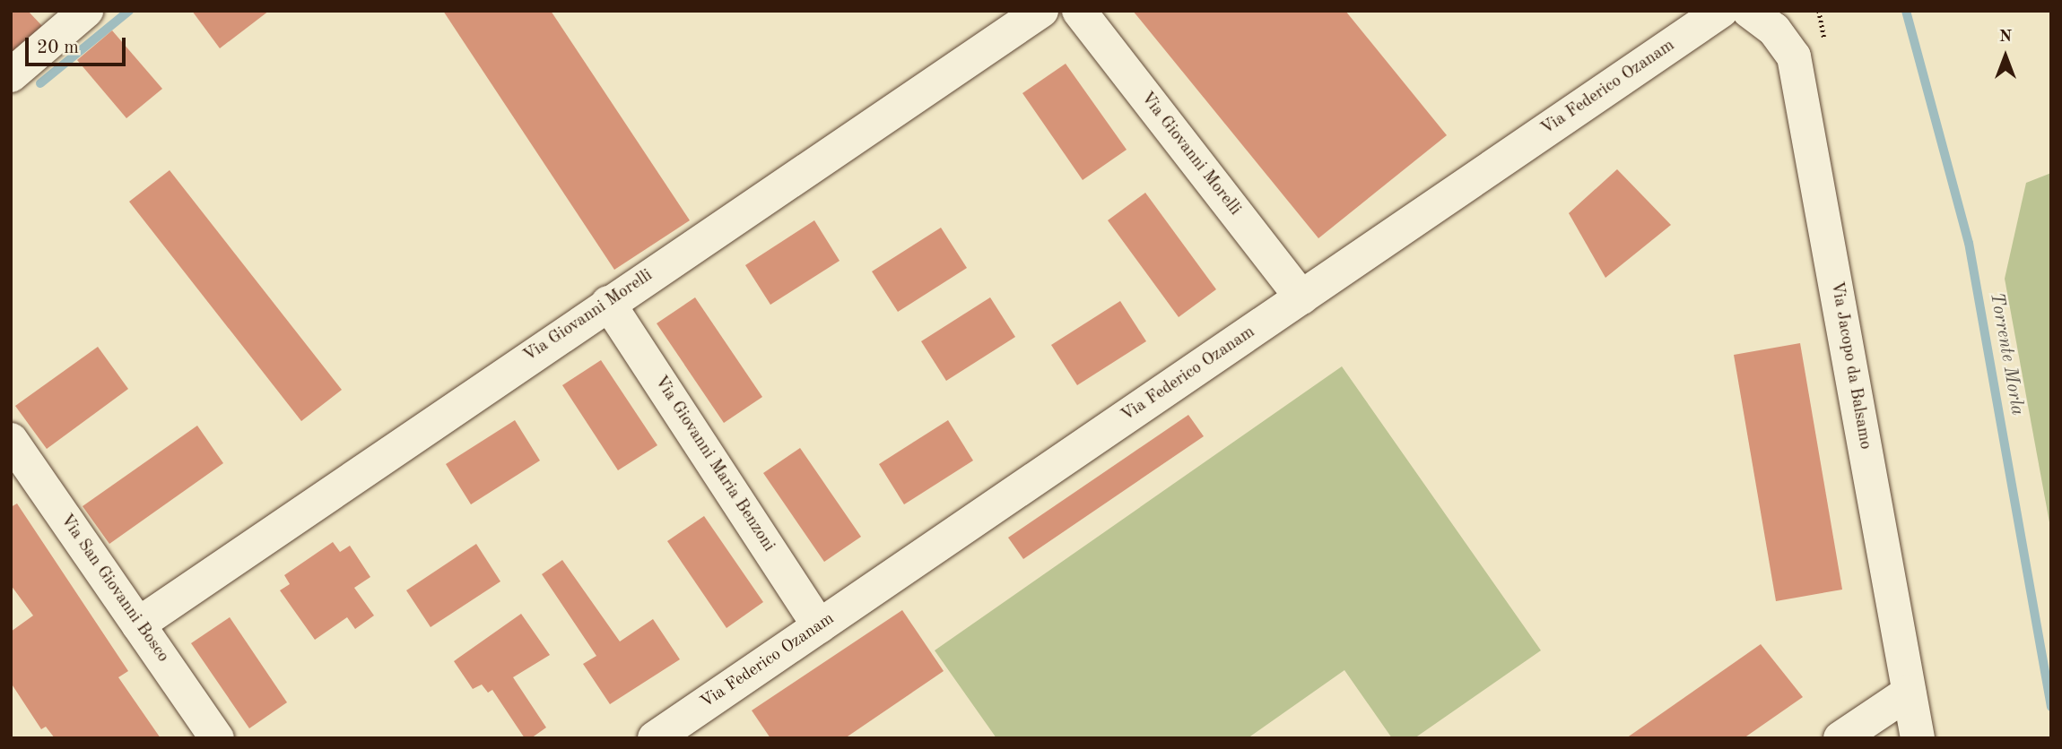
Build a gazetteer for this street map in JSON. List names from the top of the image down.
{
  "streets": {
    "street": [
      "Via Federico Ozanam",
      "Via Giovanni Morelli",
      "Via Jacopo da Balsamo",
      "Via Giovanni Maria Benzoni",
      "Via San Giovanni Bosco"
    ]
  },
  "crossings": [
    ["Via Federico Ozanam", "Via Giovanni Morelli"],
    ["Via Federico Ozanam", "Via Giovanni Maria Benzoni"],
    ["Via Giovanni Morelli", "Via Giovanni Maria Benzoni"],
    ["Via Giovanni Morelli", "Via San Giovanni Bosco"]
  ],
  "water": ["Torrente Morla"],
  "scale_bar": "20 m",
  "north": "top"
}
